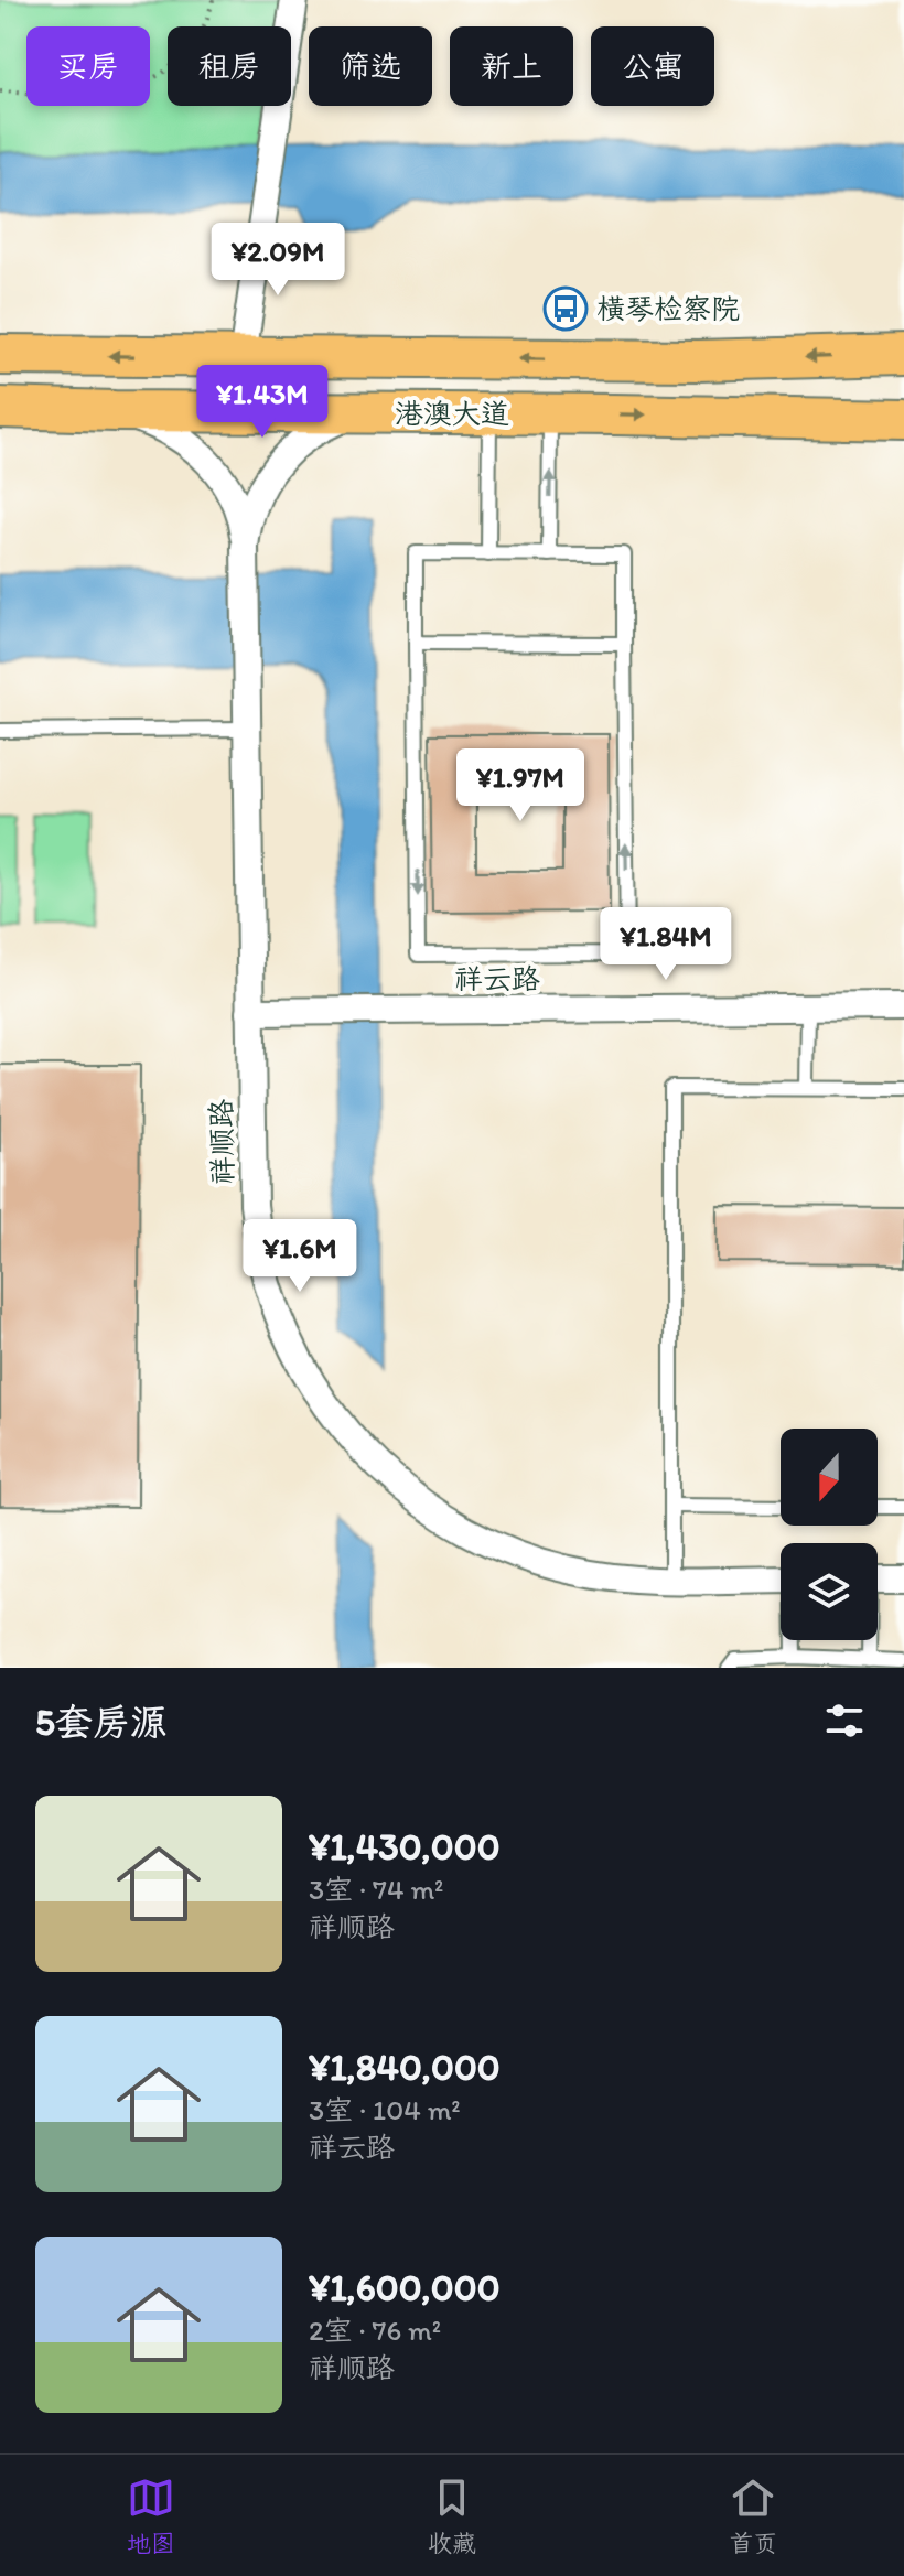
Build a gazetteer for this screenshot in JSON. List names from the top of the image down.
{
  "streets": {
    "main road": ["港澳大道"],
    "street": ["祥云路", "祥顺路"]
  },
  "crossings": [
    ["港澳大道", "祥顺路"],
    ["祥云路", "祥顺路"]
  ],
  "places": {
    "bus stop": ["横琴检察院"]
  },
  "north": "bottom",
  "page": {
    "chip": [
      "买房",
      "租房",
      "筛选",
      "新上",
      "公寓"
    ],
    "price": [
      "¥2.09M",
      "¥1.43M",
      "¥1.97M",
      "¥1.84M",
      "¥1.6M"
    ],
    "heading": "5套房源",
    "list": [
      {
        "name": "¥1,430,000",
        "note": "3室 · 74 m² · 祥顺路"
      },
      {
        "name": "¥1,840,000",
        "note": "3室 · 104 m² · 祥云路"
      },
      {
        "name": "¥1,600,000",
        "note": "2室 · 76 m² · 祥顺路"
      }
    ],
    "tabs": ["地图", "收藏", "首页"]
  }
}
